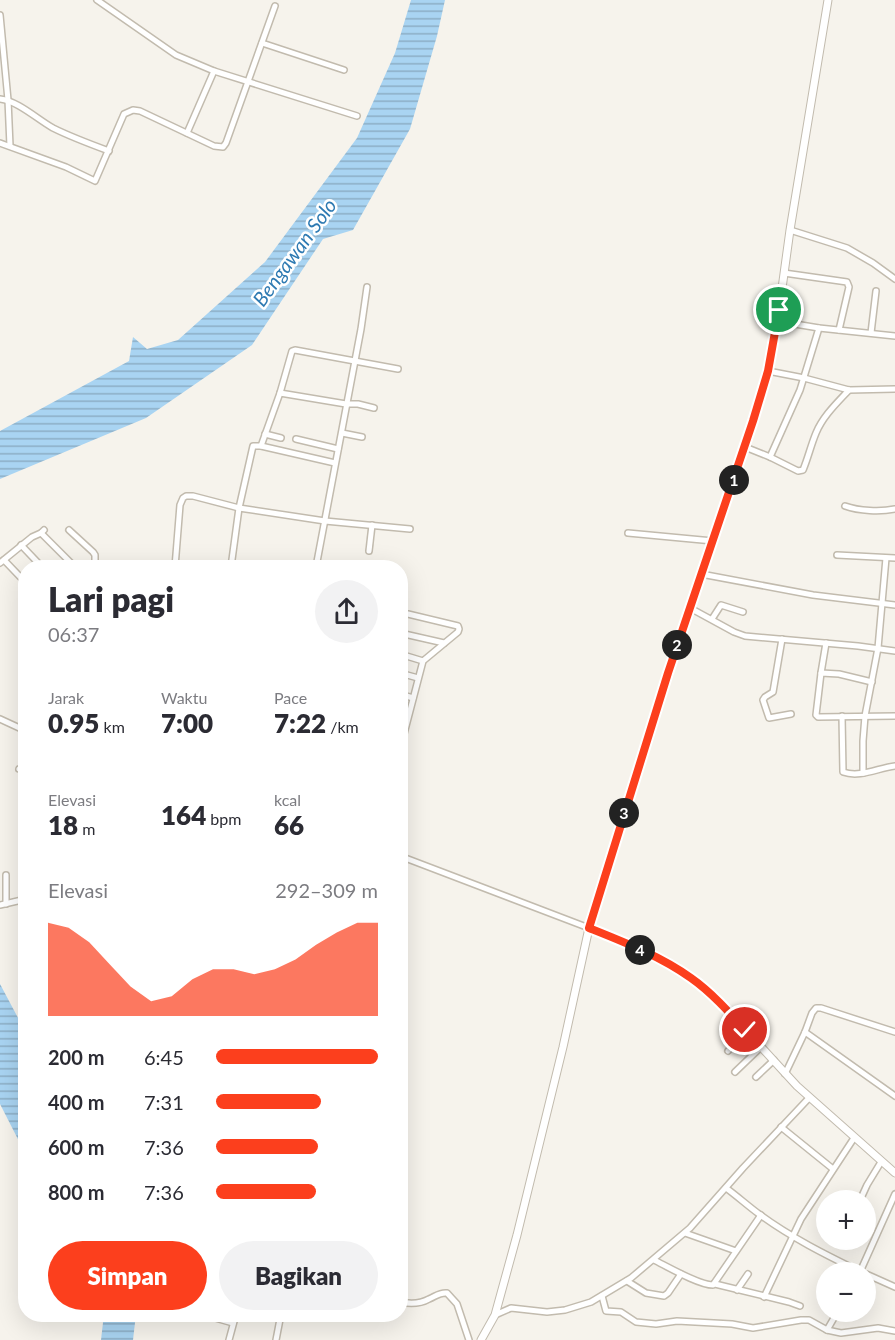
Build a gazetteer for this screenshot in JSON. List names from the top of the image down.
{
  "water": ["Bengawan Solo"],
  "page": {
    "pins": [
      "1",
      "2",
      "3",
      "4"
    ],
    "heading": ["Lari pagi", "06:37"],
    "stats": [
      ["Jarak", "0.95 km"],
      ["Waktu", "7:00"],
      ["Pace", "7:22 /km"],
      ["Elevasi", "18 m"],
      ["164 bpm"],
      ["kcal", "66"]
    ],
    "chart": ["Elevasi", "292–309 m"],
    "list": [
      {
        "name": "200 m",
        "note": "6:45"
      },
      {
        "name": "400 m",
        "note": "7:31"
      },
      {
        "name": "600 m",
        "note": "7:36"
      },
      {
        "name": "800 m",
        "note": "7:36"
      }
    ],
    "map_buttons": ["+", "−"],
    "buttons": ["Simpan", "Bagikan"]
  }
}
